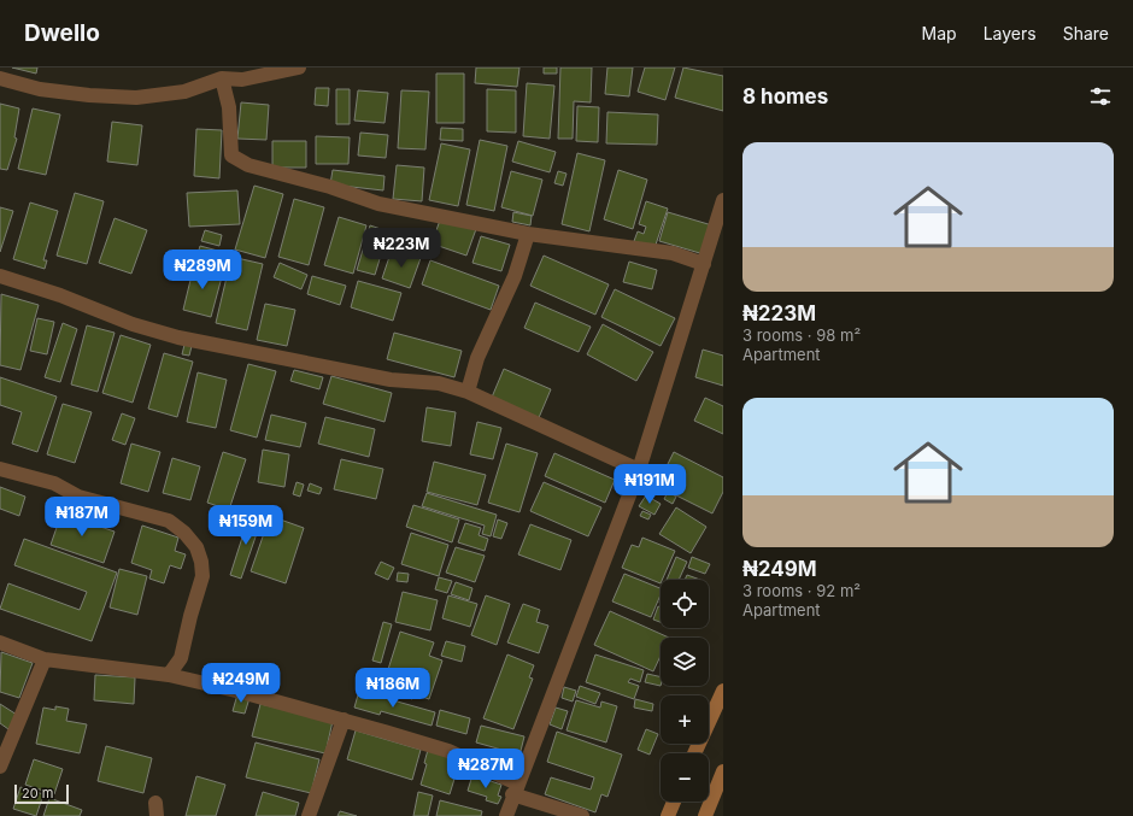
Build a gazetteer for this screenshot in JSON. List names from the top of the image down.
{
  "scale_bar": "20 m",
  "page": {
    "header": "Dwello",
    "nav": ["Map", "Layers", "Share"],
    "heading": "8 homes",
    "list": [
      {
        "name": "₦223M",
        "note": "3 rooms · 98 m² · Apartment"
      },
      {
        "name": "₦249M",
        "note": "3 rooms · 92 m² · Apartment"
      }
    ],
    "price": [
      "₦223M",
      "₦289M",
      "₦191M",
      "₦187M",
      "₦159M",
      "₦249M",
      "₦186M",
      "₦287M"
    ],
    "map_buttons": ["+", "−"],
    "scale": "20 m"
  }
}
